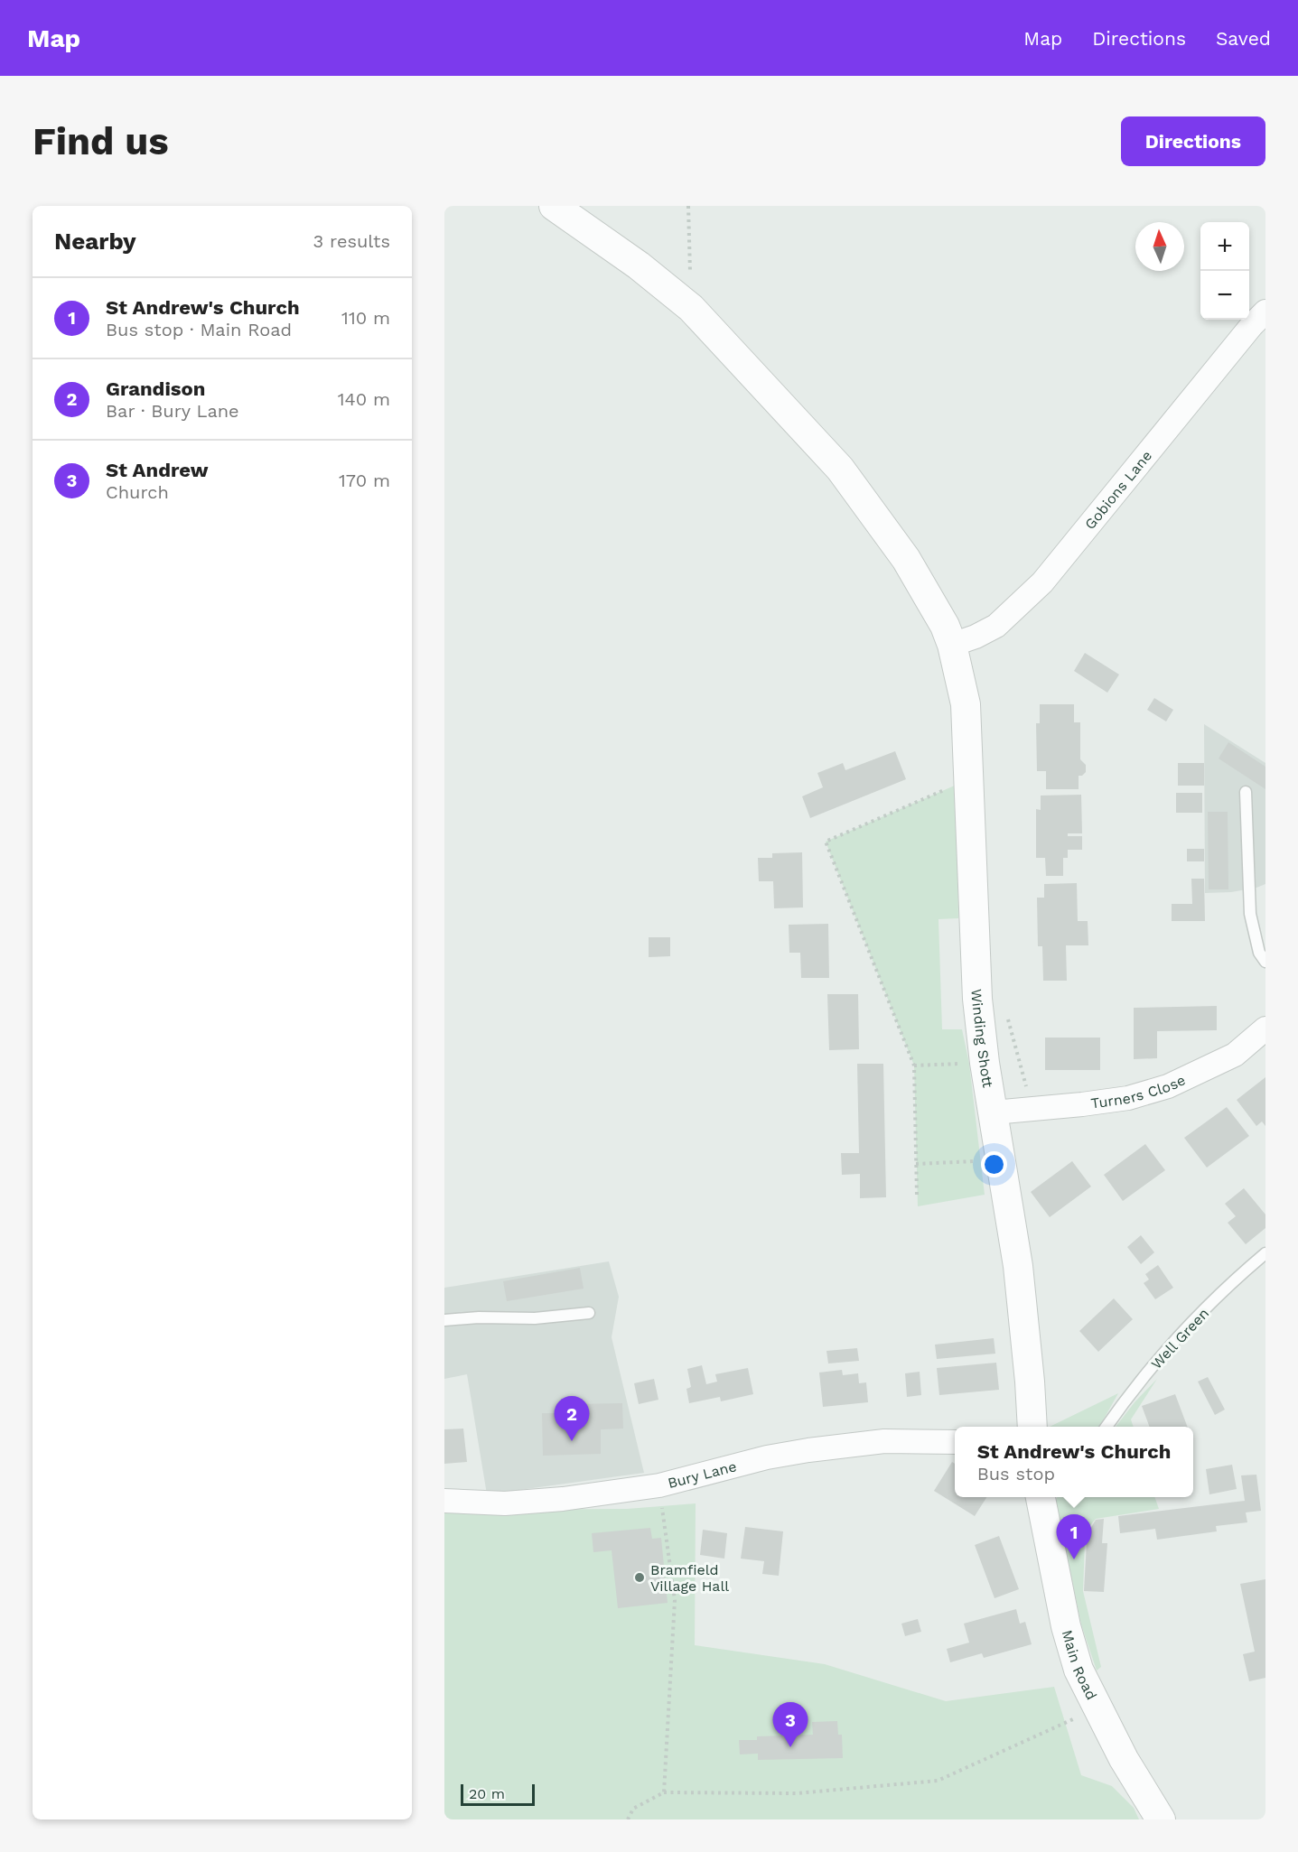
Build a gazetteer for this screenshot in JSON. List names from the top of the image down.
{
  "streets": {
    "street": [
      "Gobions Lane",
      "Winding Shott",
      "Turners Close",
      "Bury Lane",
      "Main Road"
    ],
    "lane": ["Well Green"]
  },
  "crossings": [
    ["Gobions Lane", "Winding Shott"],
    ["Winding Shott", "Turners Close"]
  ],
  "places": ["Bramfield Village Hall"],
  "scale_bar": "20 m",
  "north": "top",
  "page": {
    "header": "Map",
    "nav": ["Map", "Directions", "Saved"],
    "buttons": "Directions",
    "title": "Find us",
    "heading": ["Nearby", "3 results"],
    "map_buttons": ["+", "−"],
    "list": [
      {
        "mark": "1",
        "name": "St Andrew's Church",
        "note": "Bus stop · Main Road",
        "value": "110 m"
      },
      {
        "mark": "2",
        "name": "Grandison",
        "note": "Bar · Bury Lane",
        "value": "140 m"
      },
      {
        "mark": "3",
        "name": "St Andrew",
        "note": "Church",
        "value": "170 m"
      }
    ],
    "pins": ["2", "1", "3"],
    "popup": ["St Andrew's Church", "Bus stop"],
    "scale": "20 m"
  }
}
